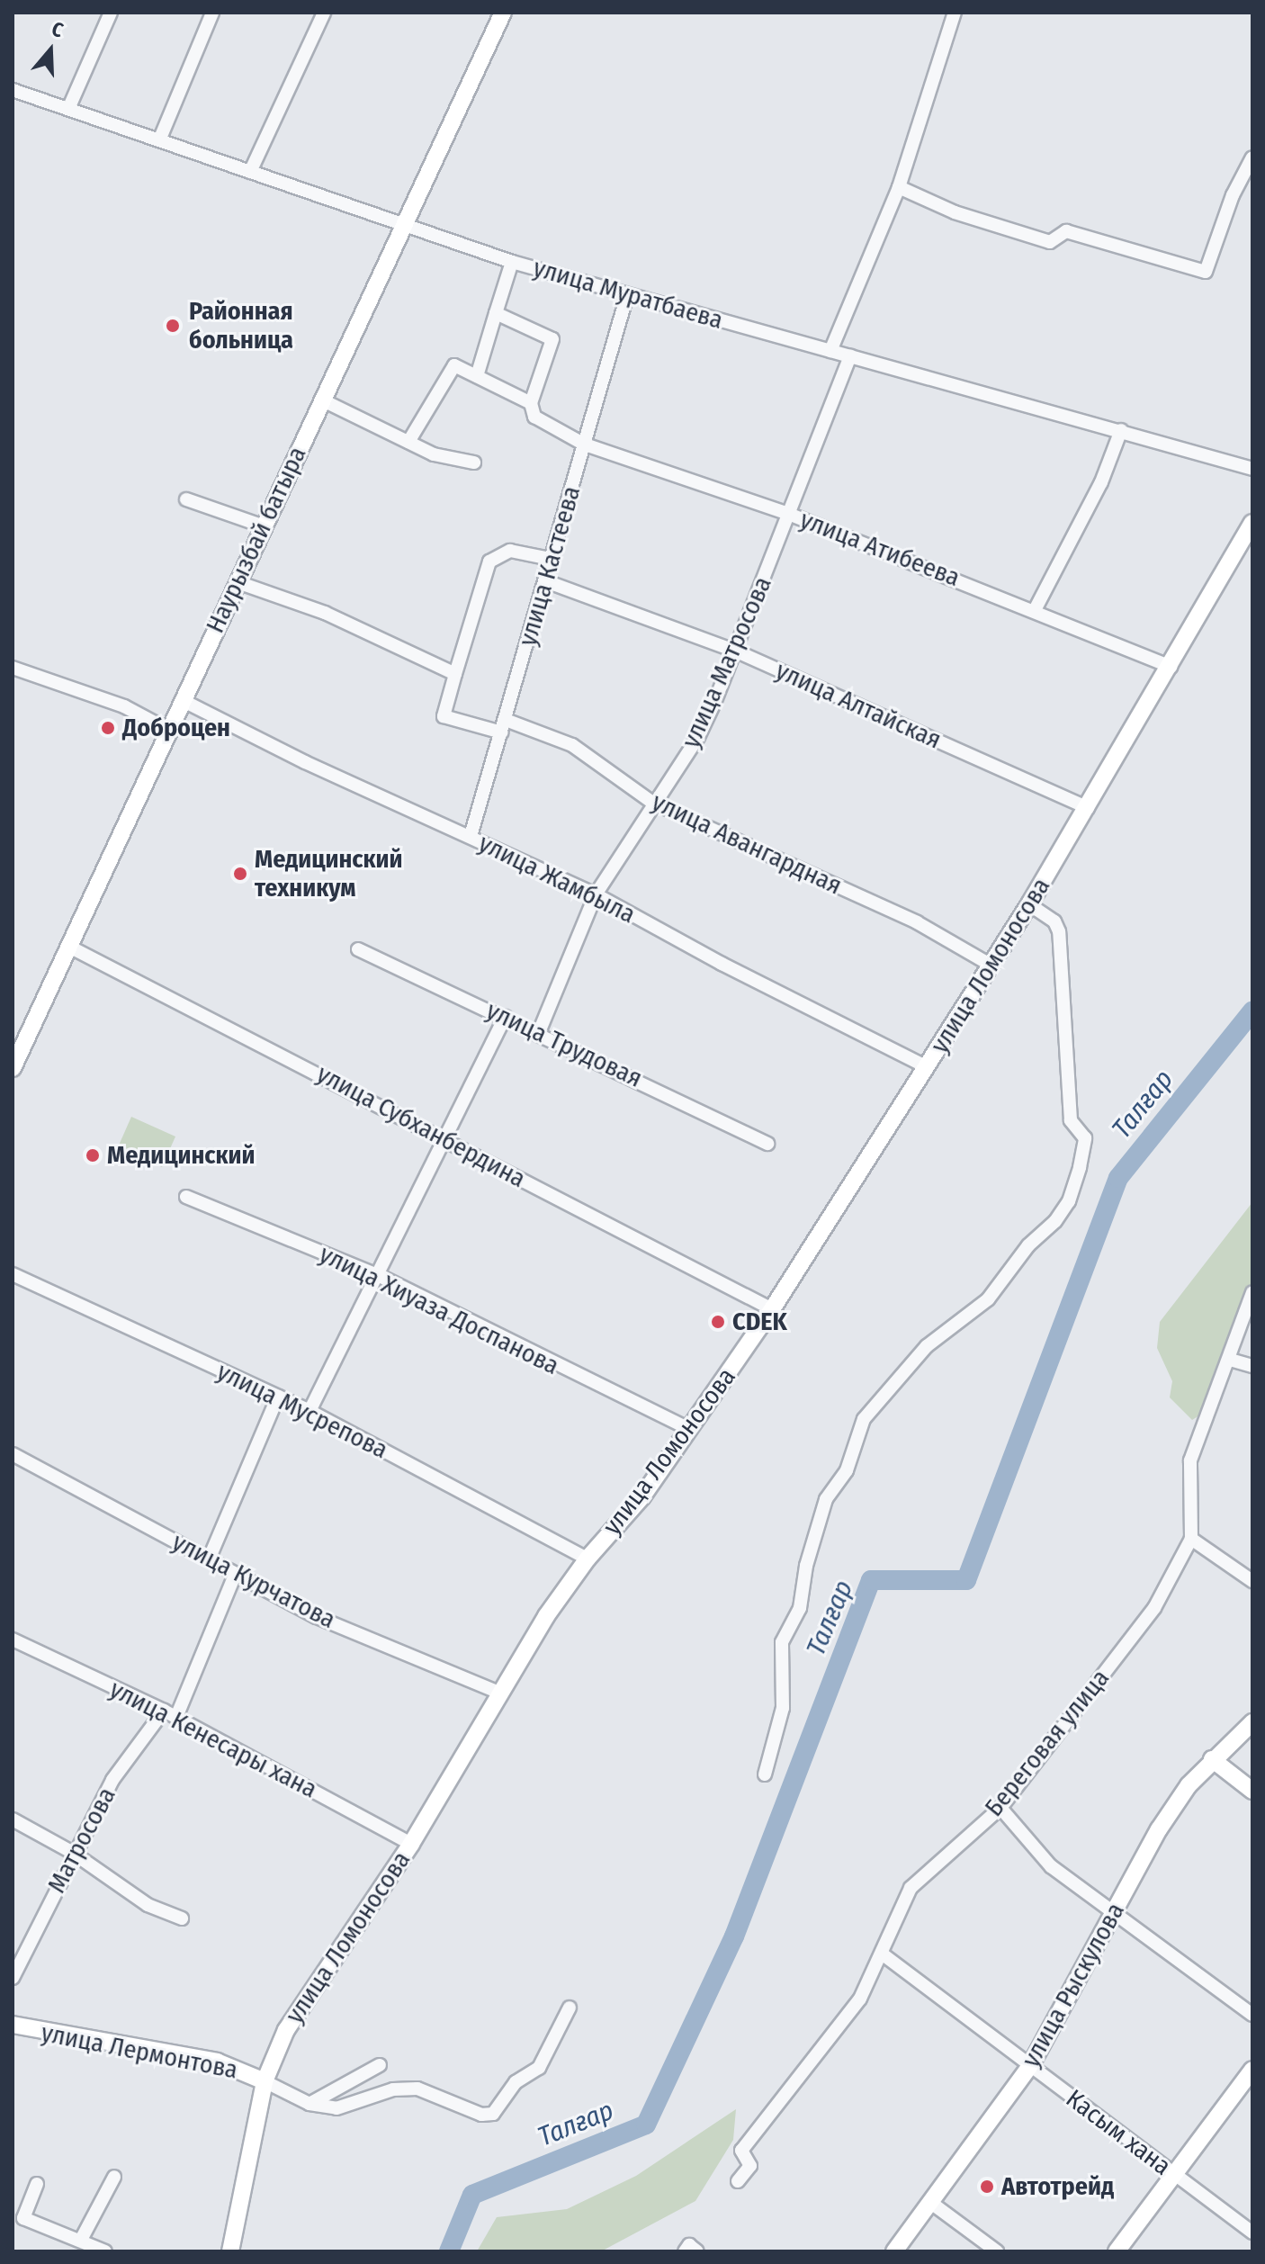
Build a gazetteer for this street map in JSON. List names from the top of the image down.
{
  "streets": {
    "main road": [
      "Наурызбай батыра",
      "улица Ломоносова",
      "улица Рыскулова",
      "улица Лермонтова"
    ],
    "street": [
      "улица Муратбаева",
      "улица Атибеева",
      "улица Кастеева",
      "улица Матросова",
      "улица Алтайская",
      "улица Авангардная",
      "улица Жамбыла",
      "улица Трудовая",
      "улица Субханбердина",
      "улица Хиуаза Доспанова",
      "улица Мусрепова",
      "улица Курчатова",
      "улица Кенесары хана",
      "Береговая улица",
      "Матросова",
      "Касым хана"
    ]
  },
  "crossings": [
    ["улица Муратбаева", "Наурызбай батыра"],
    ["улица Муратбаева", "улица Кастеева"],
    ["улица Муратбаева", "улица Матросова"],
    ["Наурызбай батыра", "улица Жамбыла"],
    ["Наурызбай батыра", "улица Субханбердина"],
    ["улица Атибеева", "улица Кастеева"],
    ["улица Атибеева", "улица Матросова"],
    ["улица Атибеева", "улица Ломоносова"],
    ["улица Кастеева", "улица Алтайская"],
    ["улица Кастеева", "улица Авангардная"],
    ["улица Кастеева", "улица Жамбыла"],
    ["улица Матросова", "улица Алтайская"],
    ["улица Матросова", "улица Авангардная"],
    ["улица Матросова", "улица Жамбыла"],
    ["улица Матросова", "улица Трудовая"],
    ["улица Алтайская", "улица Ломоносова"],
    ["улица Авангардная", "улица Ломоносова"],
    ["улица Жамбыла", "улица Ломоносова"],
    ["улица Ломоносова", "улица Субханбердина"],
    ["улица Ломоносова", "улица Хиуаза Доспанова"],
    ["улица Ломоносова", "улица Мусрепова"],
    ["улица Ломоносова", "улица Курчатова"],
    ["улица Ломоносова", "улица Кенесары хана"],
    ["улица Ломоносова", "улица Лермонтова"],
    ["улица Кенесары хана", "Матросова"],
    ["Береговая улица", "Касым хана"],
    ["улица Рыскулова", "Касым хана"]
  ],
  "water": ["Талғар"],
  "places": [
    "Районная больница",
    "Доброцен",
    "Медицинский техникум",
    "Медицинский",
    "CDEK",
    "Автотрейд"
  ],
  "north": "top"
}
